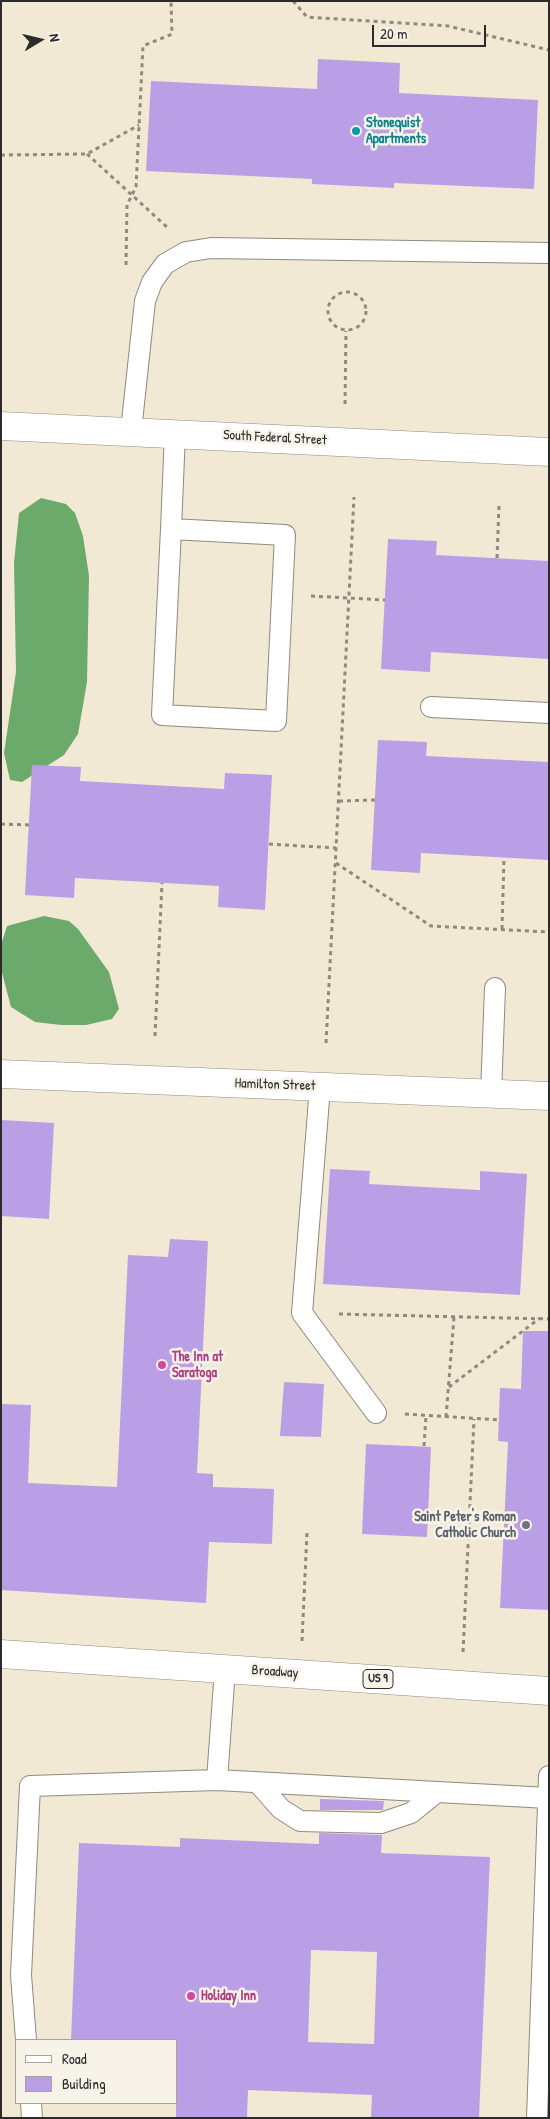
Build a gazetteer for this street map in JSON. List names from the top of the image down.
{
  "streets": {
    "main road": [
      "South Federal Street",
      "Hamilton Street",
      "Broadway",
      "US 9"
    ]
  },
  "places": [
    "Stonequist Apartments",
    "The Inn at Saratoga",
    "Saint Peter's Roman Catholic Church",
    "Holiday Inn"
  ],
  "legend": ["Road", "Building"],
  "scale_bar": "20 m",
  "north": "right"
}
